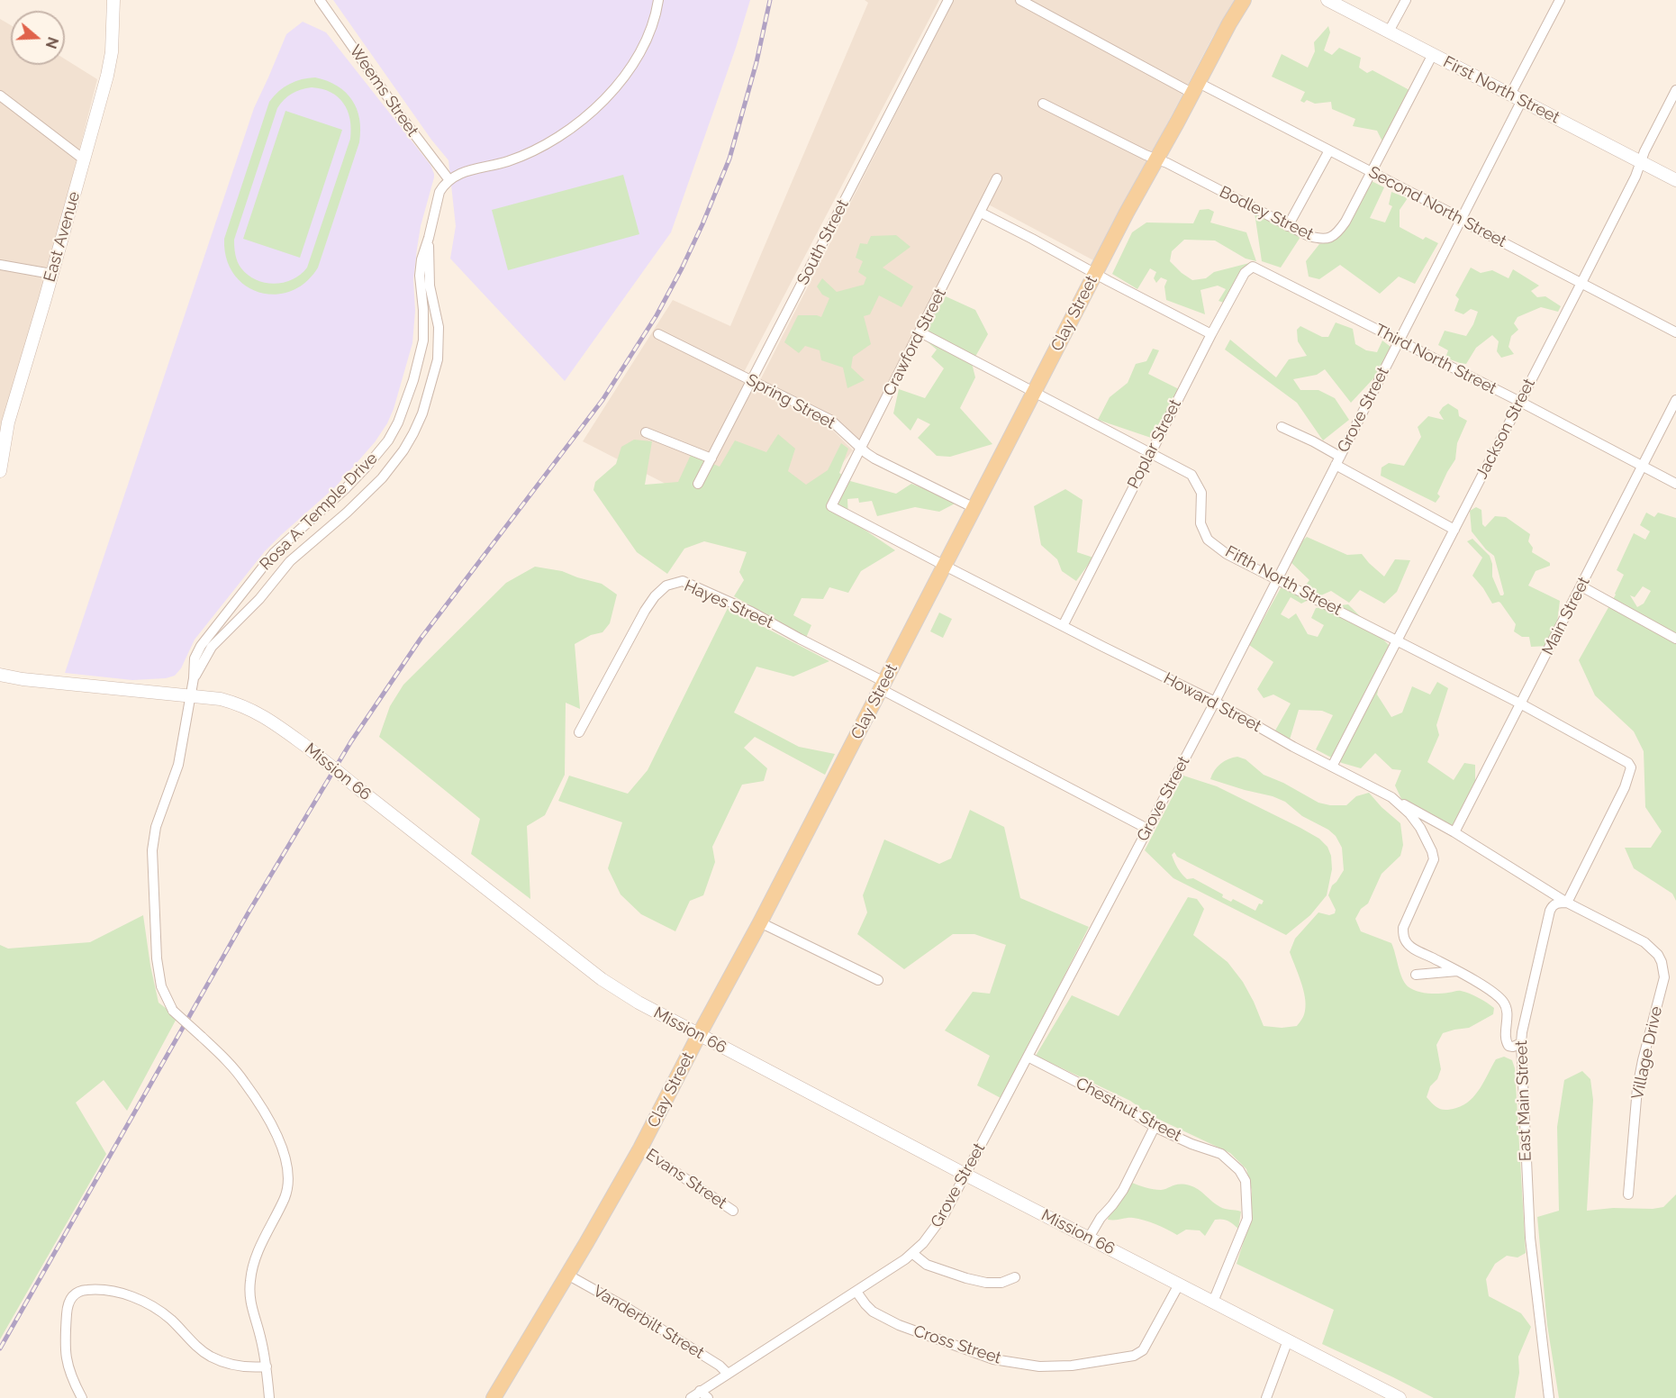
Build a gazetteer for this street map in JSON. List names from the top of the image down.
{
  "streets": {
    "main road": ["Clay Street"],
    "street": [
      "First North Street",
      "Weems Street",
      "Second North Street",
      "Bodley Street",
      "East Avenue",
      "South Street",
      "Crawford Street",
      "Third North Street",
      "Spring Street",
      "Grove Street",
      "Jackson Street",
      "Poplar Street",
      "Rosa A. Temple Drive",
      "Fifth North Street",
      "Hayes Street",
      "Main Street",
      "Howard Street",
      "Mission 66",
      "Village Drive",
      "East Main Street",
      "Chestnut Street",
      "Evans Street",
      "Vanderbilt Street",
      "Cross Street"
    ]
  },
  "crossings": [
    ["First North Street", "Bodley Street"],
    ["First North Street", "Grove Street"],
    ["First North Street", "Jackson Street"],
    ["Weems Street", "Rosa A. Temple Drive"],
    ["Second North Street", "Bodley Street"],
    ["Second North Street", "Clay Street"],
    ["Second North Street", "Grove Street"],
    ["Second North Street", "Jackson Street"],
    ["Bodley Street", "Clay Street"],
    ["South Street", "Spring Street"],
    ["Clay Street", "Spring Street"],
    ["Clay Street", "Fifth North Street"],
    ["Clay Street", "Hayes Street"],
    ["Clay Street", "Howard Street"],
    ["Clay Street", "Mission 66"],
    ["Clay Street", "Evans Street"],
    ["Clay Street", "Vanderbilt Street"],
    ["Crawford Street", "Spring Street"],
    ["Crawford Street", "Fifth North Street"],
    ["Crawford Street", "Howard Street"],
    ["Third North Street", "Grove Street"],
    ["Third North Street", "Jackson Street"],
    ["Third North Street", "Poplar Street"],
    ["Third North Street", "Main Street"],
    ["Grove Street", "Fifth North Street"],
    ["Grove Street", "Hayes Street"],
    ["Grove Street", "Howard Street"],
    ["Grove Street", "Mission 66"],
    ["Grove Street", "Chestnut Street"],
    ["Grove Street", "Vanderbilt Street"],
    ["Grove Street", "Cross Street"],
    ["Jackson Street", "Fifth North Street"],
    ["Jackson Street", "Howard Street"],
    ["Poplar Street", "Fifth North Street"],
    ["Poplar Street", "Howard Street"],
    ["Rosa A. Temple Drive", "Mission 66"],
    ["Fifth North Street", "Main Street"],
    ["Fifth North Street", "East Main Street"],
    ["Howard Street", "East Main Street"],
    ["Mission 66", "Chestnut Street"],
    ["Mission 66", "Cross Street"],
    ["Village Drive", "East Main Street"]
  ],
  "north": "right"
}
